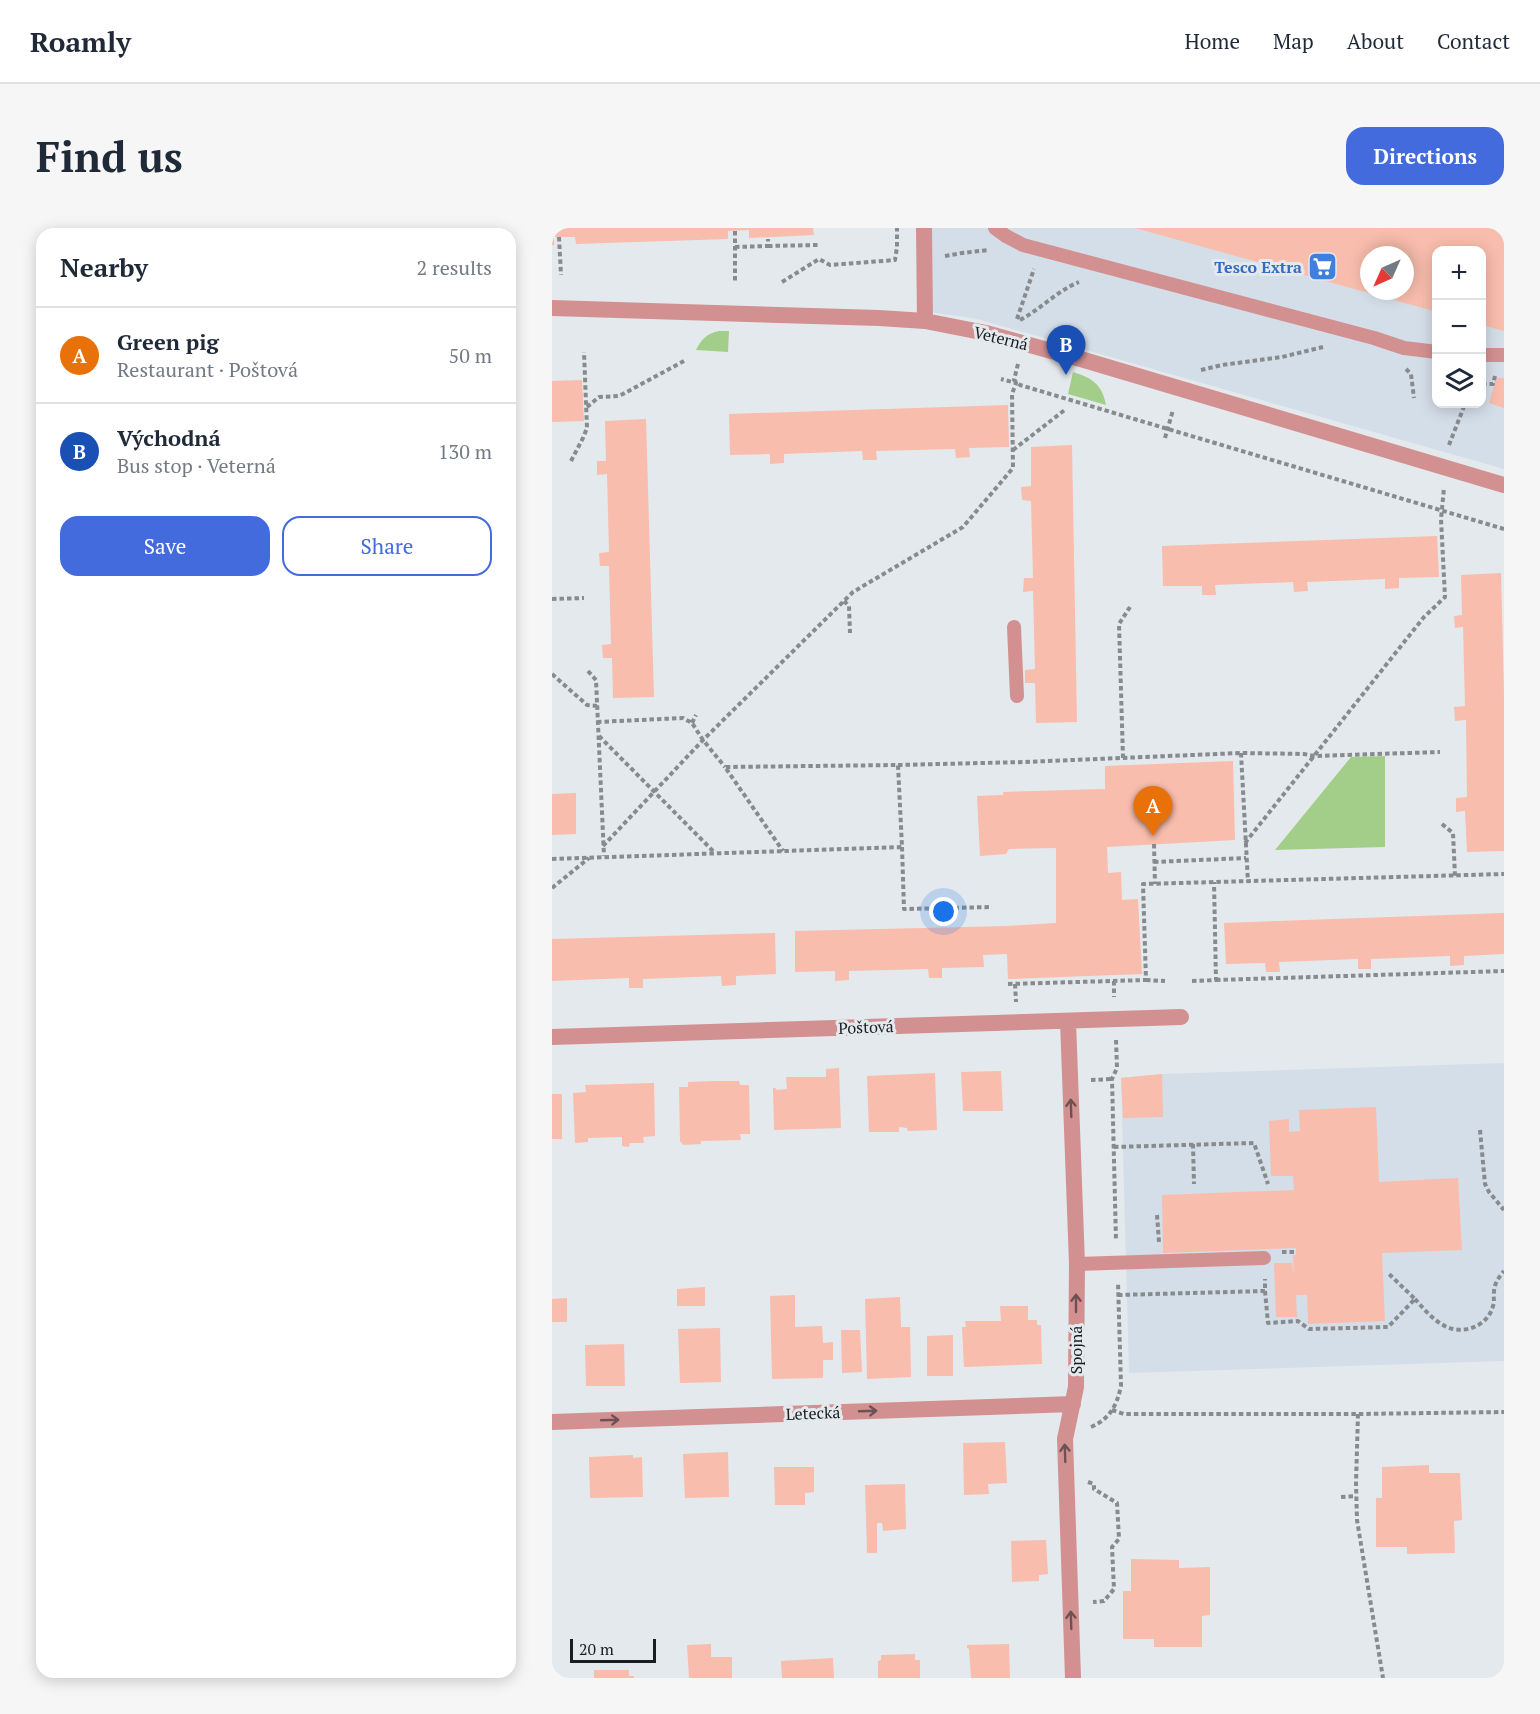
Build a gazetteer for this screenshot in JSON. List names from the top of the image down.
{
  "streets": {
    "street": [
      "Veterná",
      "Poštová",
      "Spojná",
      "Letecká"
    ]
  },
  "crossings": [
    ["Poštová", "Spojná"],
    ["Spojná", "Letecká"]
  ],
  "one_way": ["Spojná", "Letecká"],
  "places": {
    "supermarket": ["Tesco Extra"]
  },
  "scale_bar": "20 m",
  "north": "bottom left",
  "page": {
    "header": "Roamly",
    "nav": [
      "Home",
      "Map",
      "About",
      "Contact"
    ],
    "buttons": [
      "Directions",
      ["Save", "Share"]
    ],
    "title": "Find us",
    "heading": ["Nearby", "2 results"],
    "map_buttons": ["+", "−"],
    "list": [
      {
        "mark": "A",
        "name": "Green pig",
        "note": "Restaurant · Poštová",
        "value": "50 m"
      },
      {
        "mark": "B",
        "name": "Východná",
        "note": "Bus stop · Veterná",
        "value": "130 m"
      }
    ],
    "pins": ["B", "A"],
    "scale": "20 m"
  }
}
